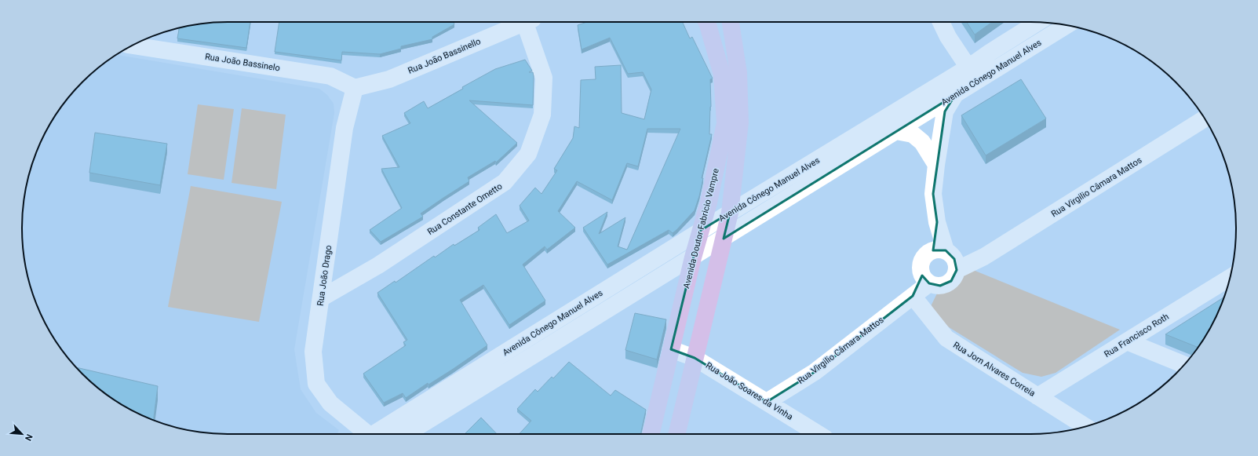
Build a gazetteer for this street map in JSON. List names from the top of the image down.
{
  "streets": {
    "main road": ["Avenida Doutor Fabricio Vampre"],
    "street": [
      "Rua João Bassinello",
      "Rua João Bassinelo",
      "Avenida Cônego Manuel Alves",
      "Rua Virgilio Câmara Mattos",
      "Rua Constante Ometto",
      "Rua João Drago",
      "Rua Francisco Roth",
      "Rua Jorn Alvares Correia",
      "Rua João Soares da Vinha"
    ]
  },
  "crossings": [
    ["Rua João Bassinello", "Rua João Bassinelo"],
    ["Rua João Bassinello", "Rua João Drago"],
    ["Rua João Bassinelo", "Rua João Drago"],
    ["Avenida Cônego Manuel Alves", "Avenida Doutor Fabricio Vampre"],
    ["Rua Virgilio Câmara Mattos", "Rua Jorn Alvares Correia"],
    ["Rua Virgilio Câmara Mattos", "Rua João Soares da Vinha"],
    ["Rua Constante Ometto", "Rua João Drago"],
    ["Avenida Doutor Fabricio Vampre", "Rua João Soares da Vinha"],
    ["Rua Francisco Roth", "Rua Jorn Alvares Correia"]
  ],
  "north": "bottom right"
}
